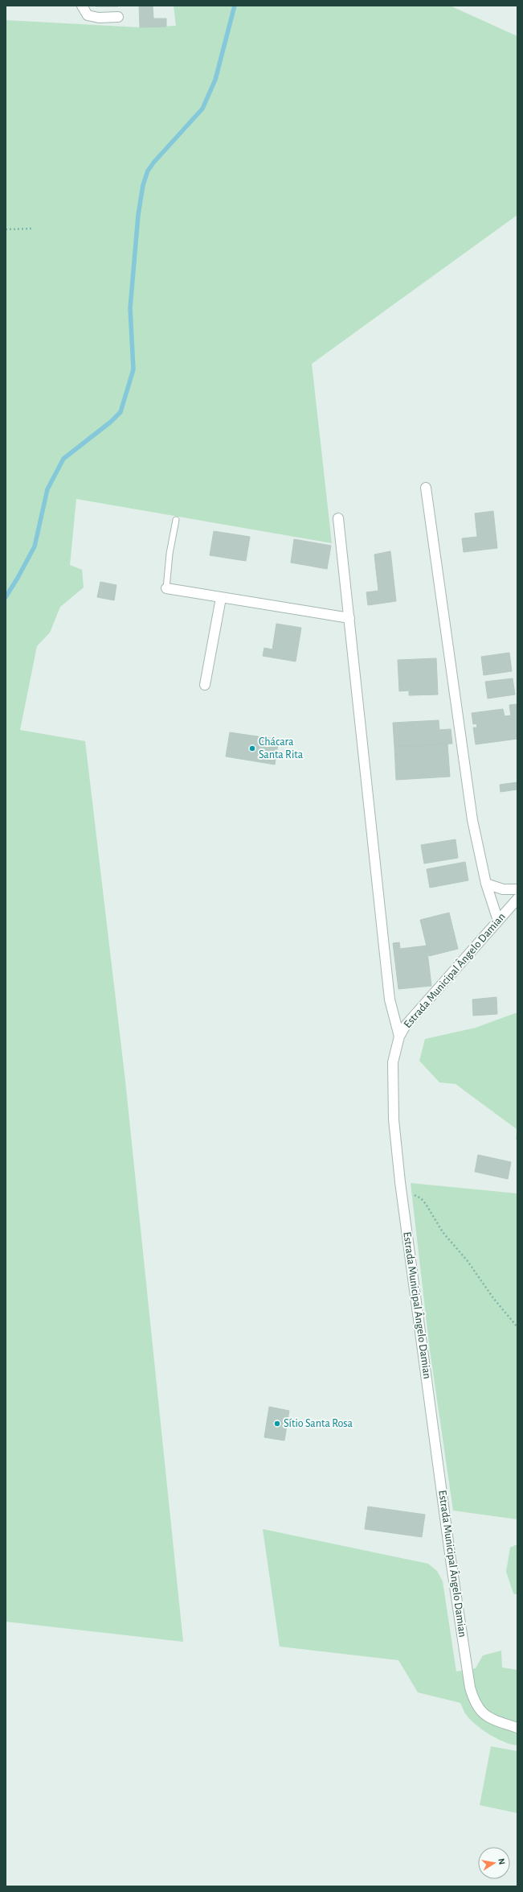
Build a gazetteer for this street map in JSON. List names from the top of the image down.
{
  "streets": {
    "street": ["Estrada Municipal Ângelo Damian"]
  },
  "places": ["Chácara Santa Rita", "Sítio Santa Rosa"],
  "north": "right"
}
